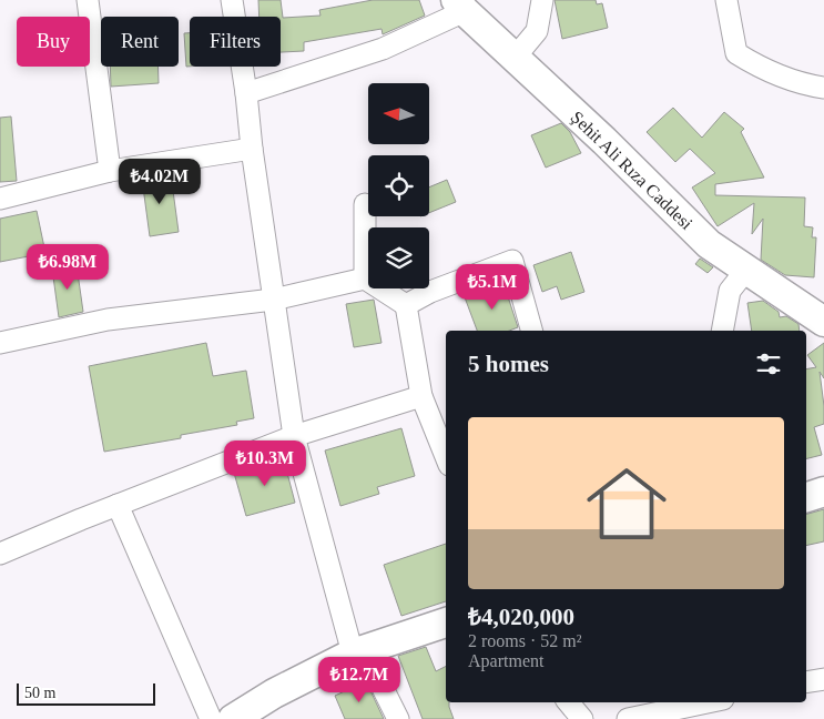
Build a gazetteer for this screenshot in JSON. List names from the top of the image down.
{
  "streets": {
    "street": ["Şehit Ali Rıza Caddesi"]
  },
  "scale_bar": "50 m",
  "north": "left",
  "page": {
    "chip": ["Buy", "Rent", "Filters"],
    "price": [
      "₺4.02M",
      "₺6.98M",
      "₺5.1M",
      "₺10.3M",
      "₺12.7M"
    ],
    "heading": "5 homes",
    "list": [
      {
        "name": "₺4,020,000",
        "note": "2 rooms · 52 m² · Apartment"
      }
    ],
    "scale": "50 m"
  }
}
